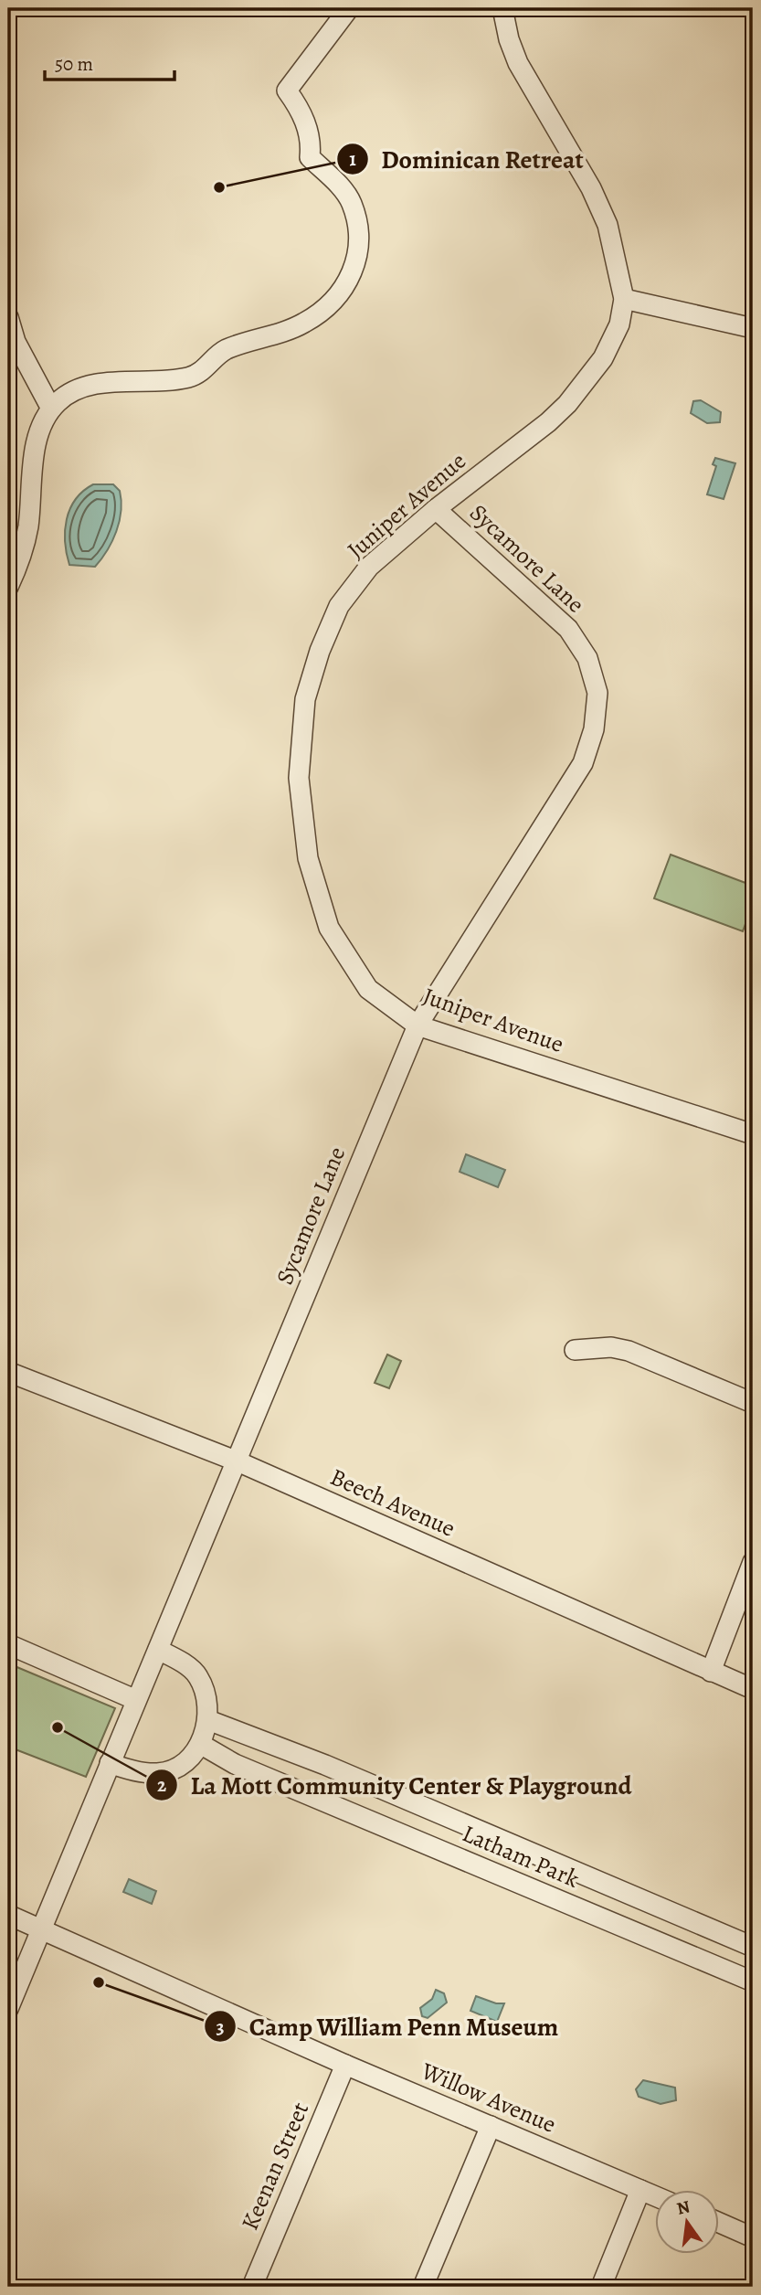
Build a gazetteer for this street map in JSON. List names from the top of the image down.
{
  "streets": {
    "street": [
      "Juniper Avenue",
      "Sycamore Lane",
      "Beech Avenue",
      "Latham Park",
      "Willow Avenue",
      "Keenan Street"
    ]
  },
  "crossings": [
    ["Juniper Avenue", "Sycamore Lane"],
    ["Sycamore Lane", "Beech Avenue"],
    ["Sycamore Lane", "Willow Avenue"],
    ["Willow Avenue", "Keenan Street"]
  ],
  "places": ["Dominican Retreat", "La Mott Community Center & Playground", "Camp William Penn Museum"],
  "scale_bar": "50 m",
  "north": "top"
}
